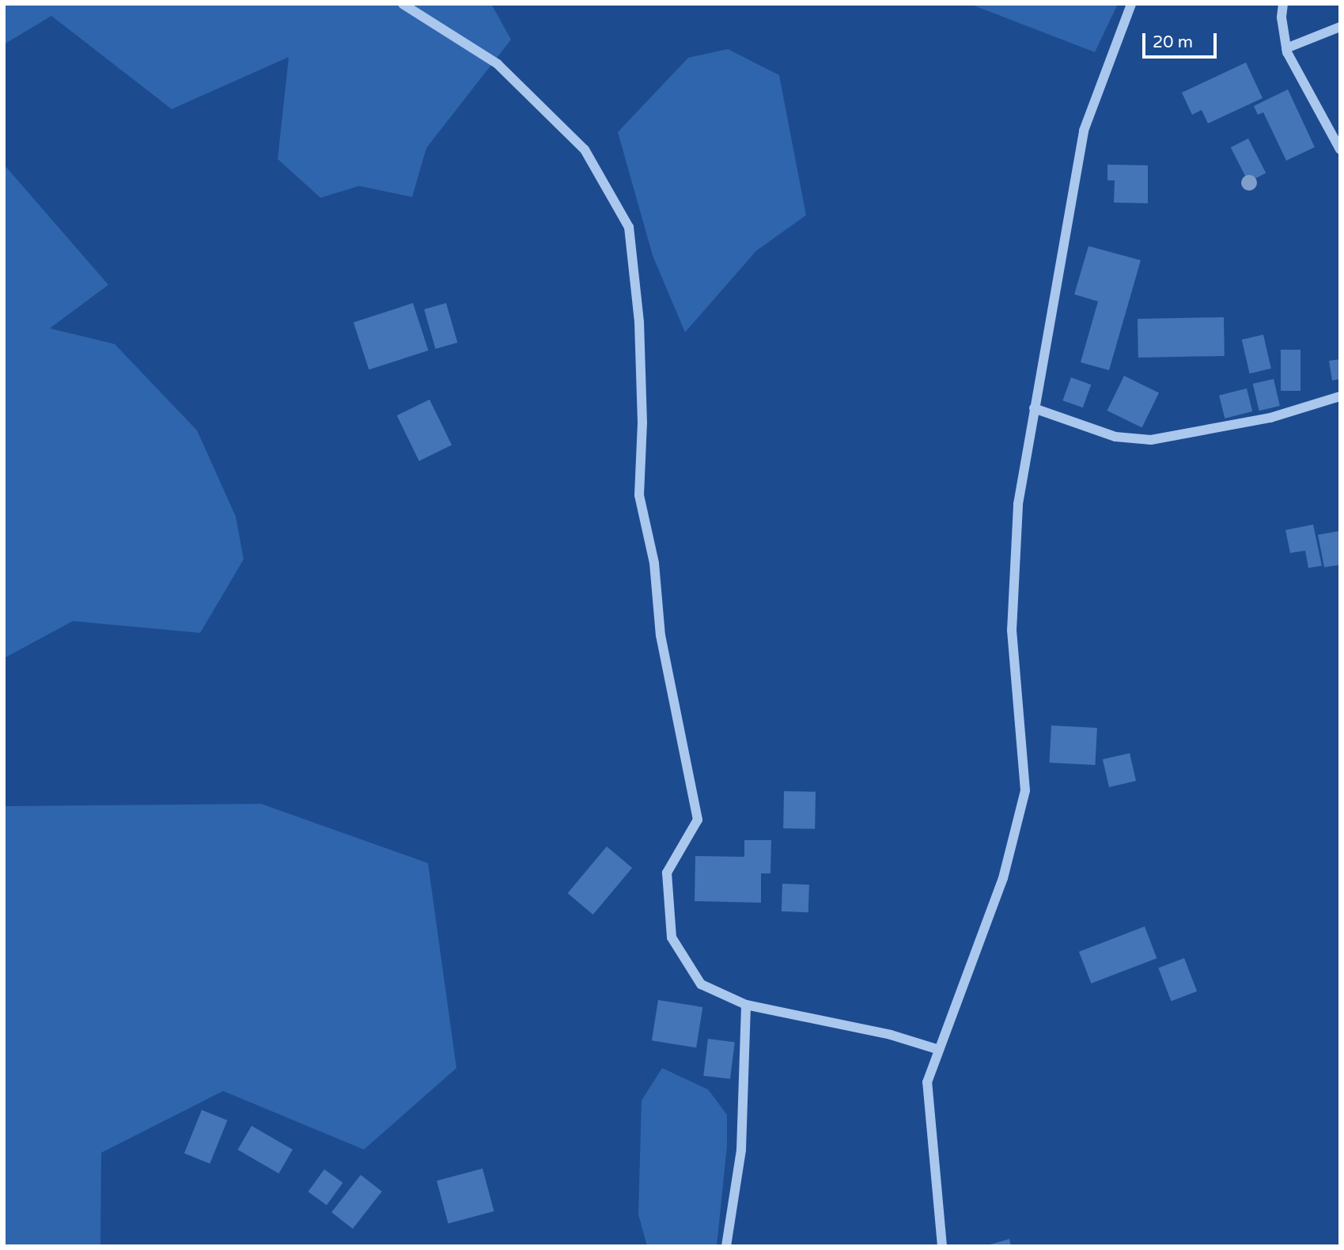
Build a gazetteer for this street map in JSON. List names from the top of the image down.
{
  "scale_bar": "20 m"
}
